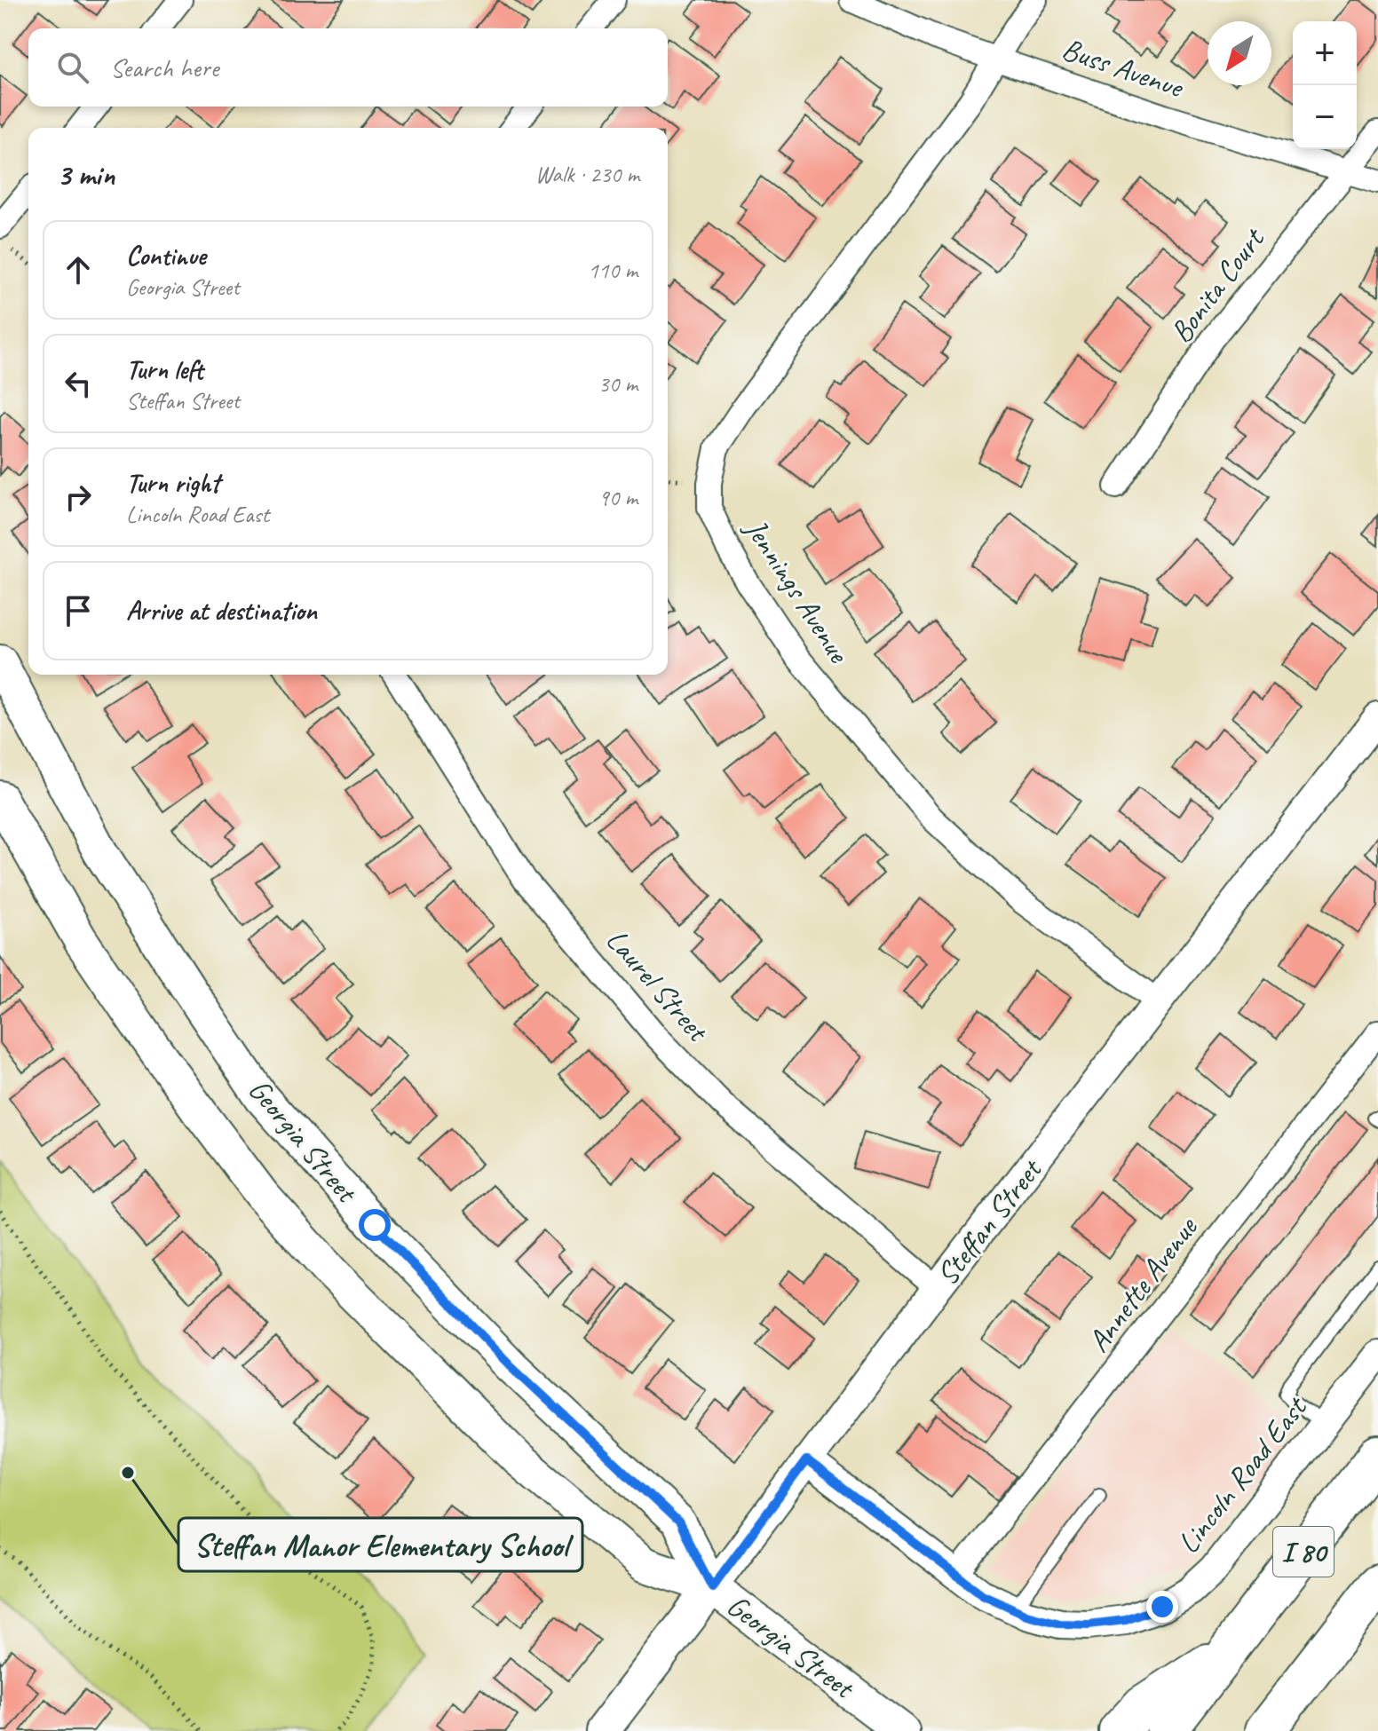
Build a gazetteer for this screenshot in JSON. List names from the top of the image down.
{
  "streets": {
    "highway": ["I 80"],
    "main road": ["Georgia Street", "Steffan Street"],
    "street": [
      "Buss Avenue",
      "Bonita Court",
      "Jennings Avenue",
      "Laurel Street",
      "Annette Avenue",
      "Lincoln Road East"
    ]
  },
  "crossings": [
    ["Buss Avenue", "Bonita Court"],
    ["Buss Avenue", "Jennings Avenue"],
    ["Jennings Avenue", "Steffan Street"],
    ["Laurel Street", "Steffan Street"],
    ["Georgia Street", "Steffan Street"],
    ["Steffan Street", "Lincoln Road East"],
    ["Annette Avenue", "Lincoln Road East"]
  ],
  "places": ["Steffan Manor Elementary School"],
  "north": "bottom left",
  "page": {
    "map_buttons": ["+", "−"],
    "search": "Search here",
    "heading": ["3 min", "Walk · 230 m"],
    "list": [
      ["Continue", "Georgia Street", "110 m"],
      ["Turn left", "Steffan Street", "30 m"],
      ["Turn right", "Lincoln Road East", "90 m"],
      "Arrive at destination"
    ]
  }
}
